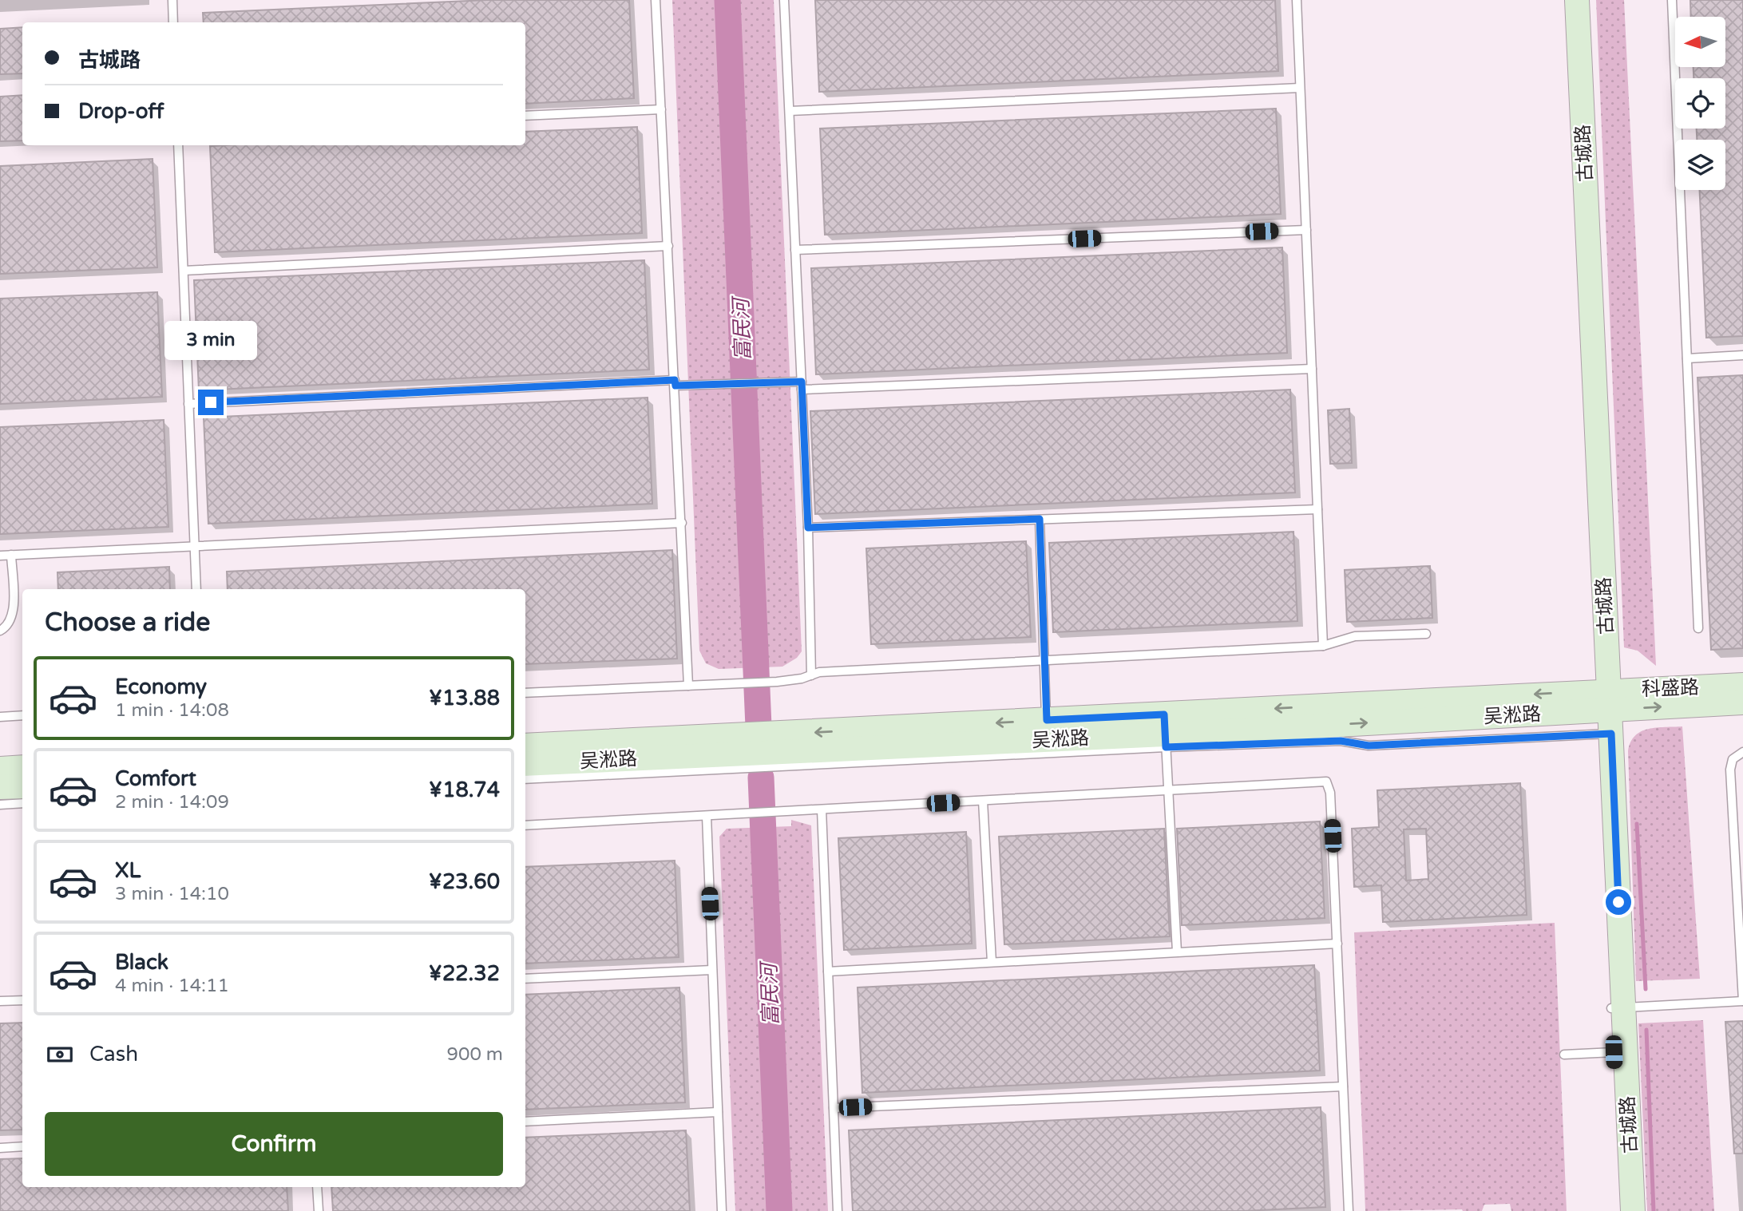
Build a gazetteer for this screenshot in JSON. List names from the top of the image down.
{
  "streets": {
    "main road": ["古城路", "科盛路", "吴淞路"]
  },
  "crossings": [
    ["古城路", "科盛路"],
    ["古城路", "吴淞路"],
    ["科盛路", "吴淞路"]
  ],
  "water": ["富民河"],
  "north": "left",
  "page": {
    "banner": ["古城路", "Drop-off"],
    "bubble": "3 min",
    "heading": "Choose a ride",
    "list": [
      {
        "name": "Economy",
        "note": "1 min · 14:08",
        "value": "¥13.88"
      },
      {
        "name": "Comfort",
        "note": "2 min · 14:09",
        "value": "¥18.74"
      },
      {
        "name": "XL",
        "note": "3 min · 14:10",
        "value": "¥23.60"
      },
      {
        "name": "Black",
        "note": "4 min · 14:11",
        "value": "¥22.32"
      }
    ],
    "pay": ["Cash", "900 m"],
    "buttons": "Confirm"
  }
}
